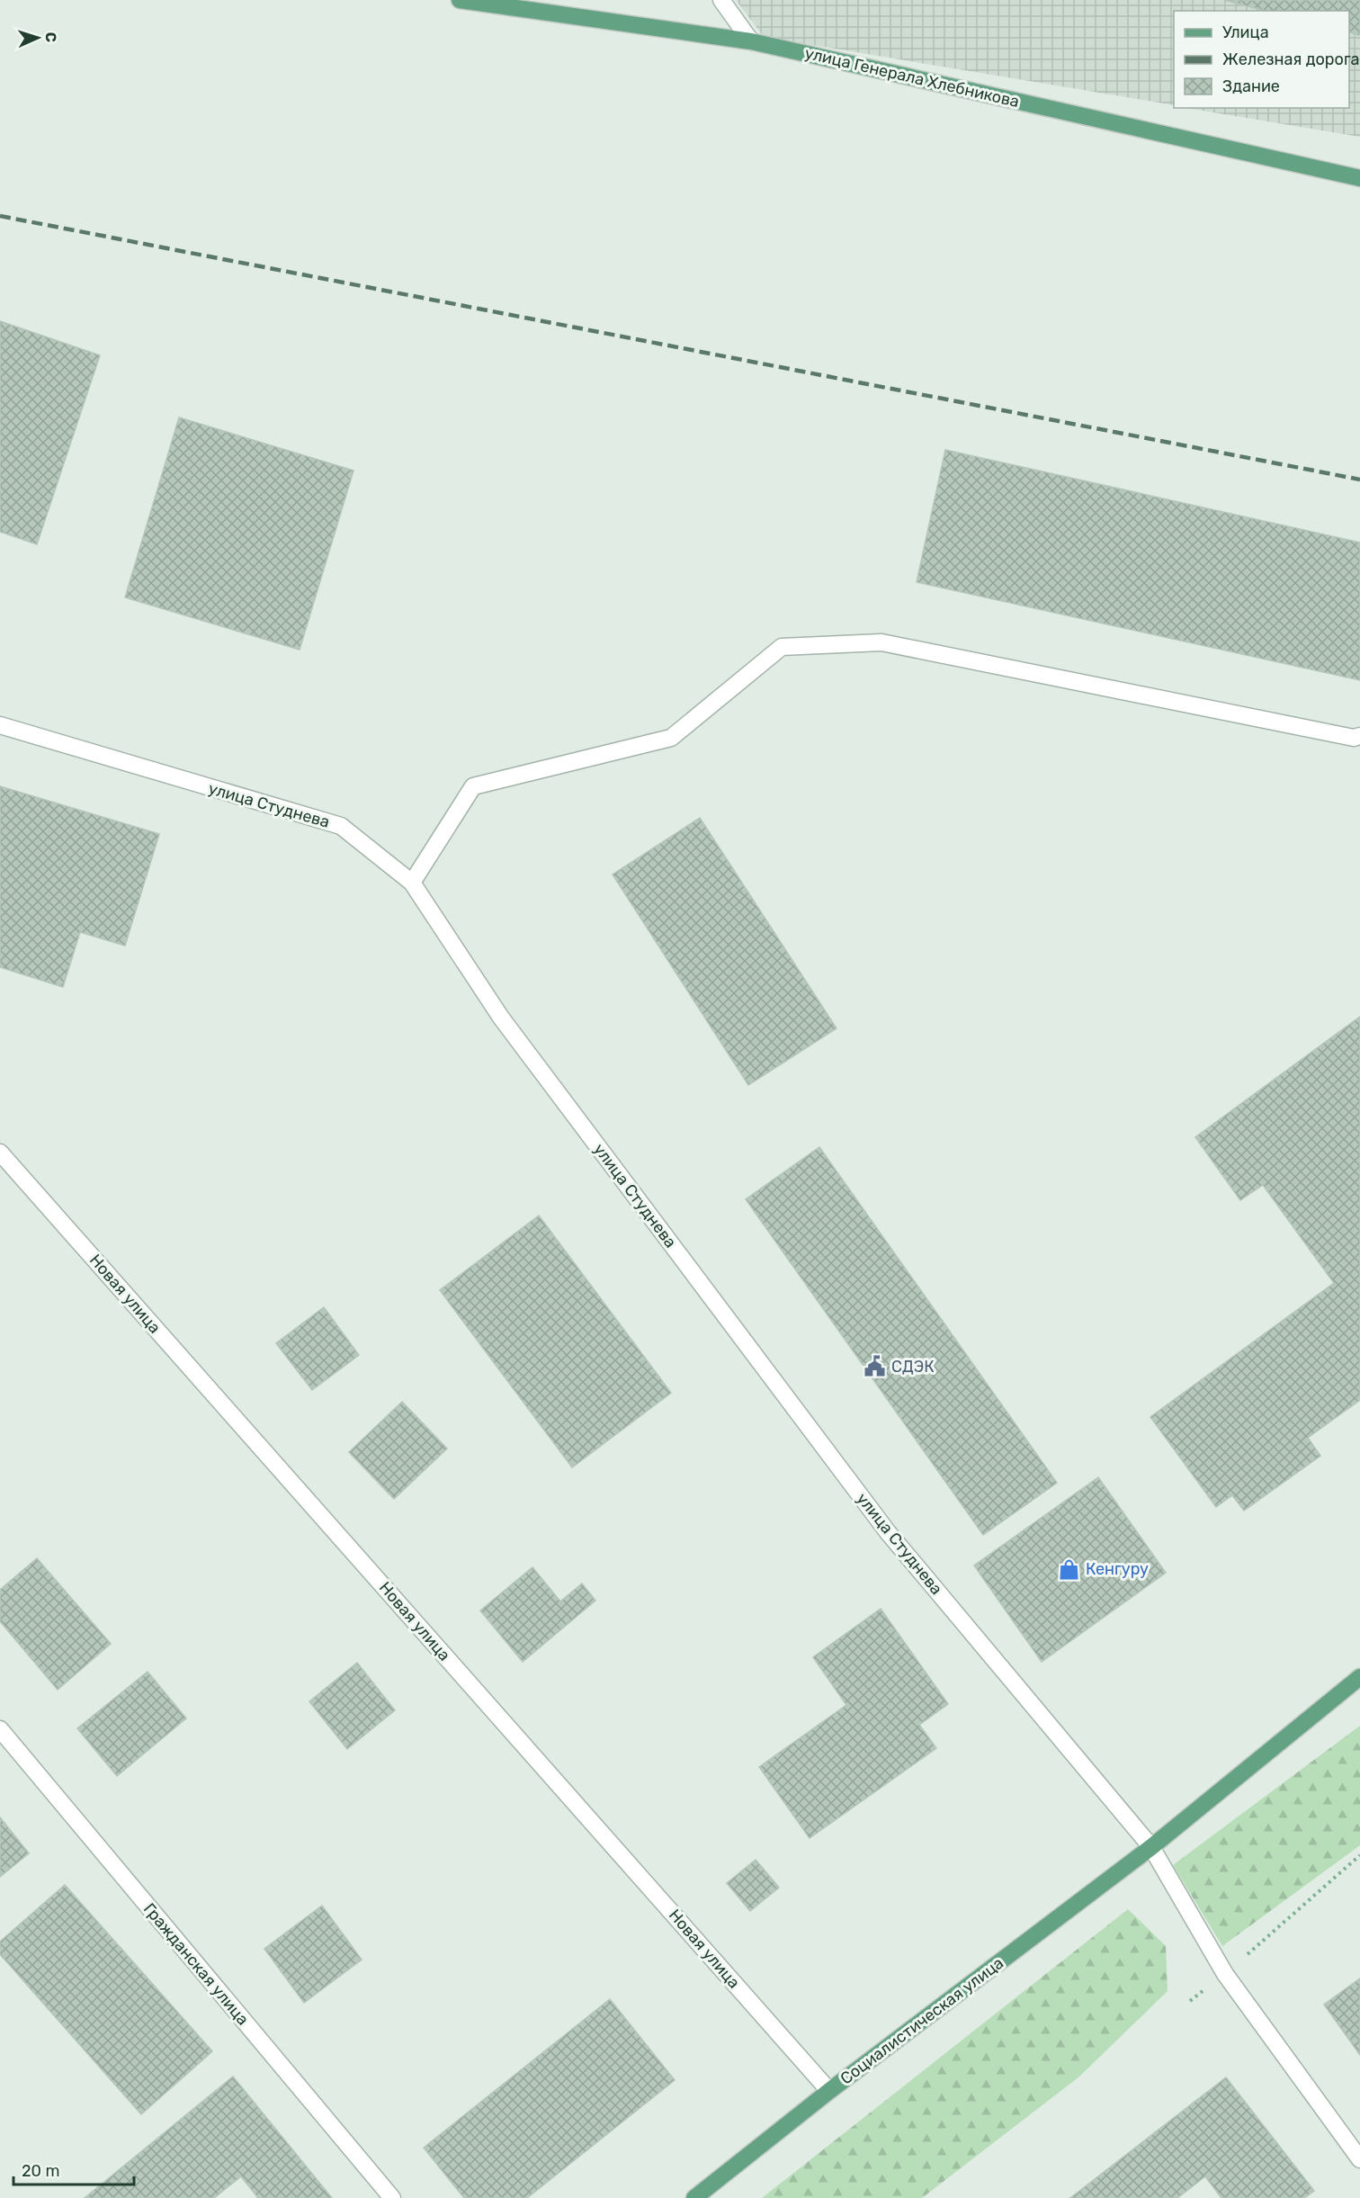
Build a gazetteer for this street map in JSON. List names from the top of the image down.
{
  "streets": {
    "main road": ["улица Генерала Хлебникова", "Социалистическая улица"],
    "street": ["улица Студнева", "Новая улица", "Гражданская улица"]
  },
  "crossings": [
    ["улица Студнева", "Социалистическая улица"],
    ["Новая улица", "Социалистическая улица"]
  ],
  "places": {
    "public building": ["СДЭК"],
    "shop": ["Кенгуру"]
  },
  "legend": ["Улица", "Железная дорога", "Здание"],
  "scale_bar": "20 m",
  "north": "right"
}
